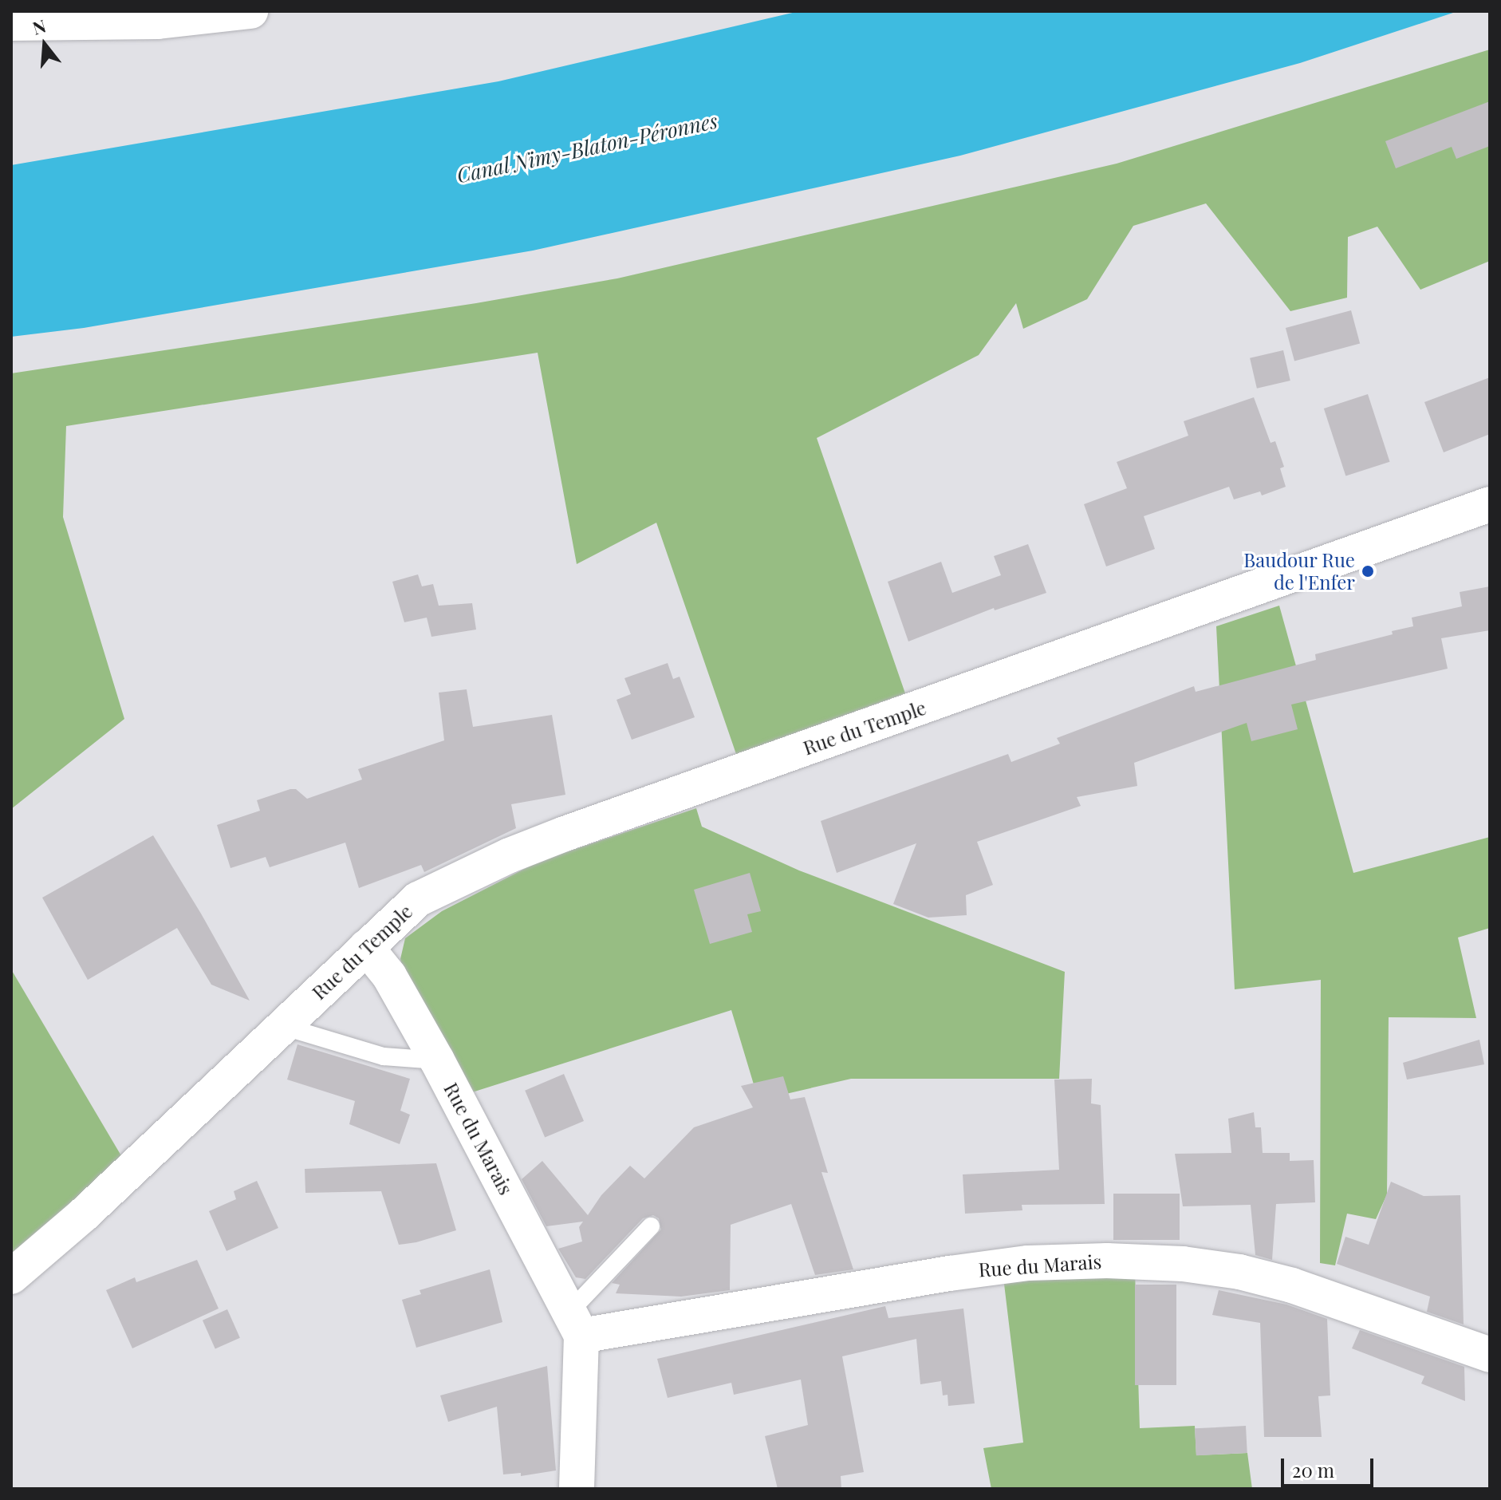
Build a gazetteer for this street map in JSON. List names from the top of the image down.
{
  "streets": {
    "street": ["Rue du Temple", "Rue du Marais"]
  },
  "crossings": [
    ["Rue du Temple", "Rue du Marais"]
  ],
  "water": ["Canal Nimy-Blaton-Péronnes"],
  "places": ["Baudour Rue de l'Enfer"],
  "scale_bar": "20 m",
  "north": "top"
}
